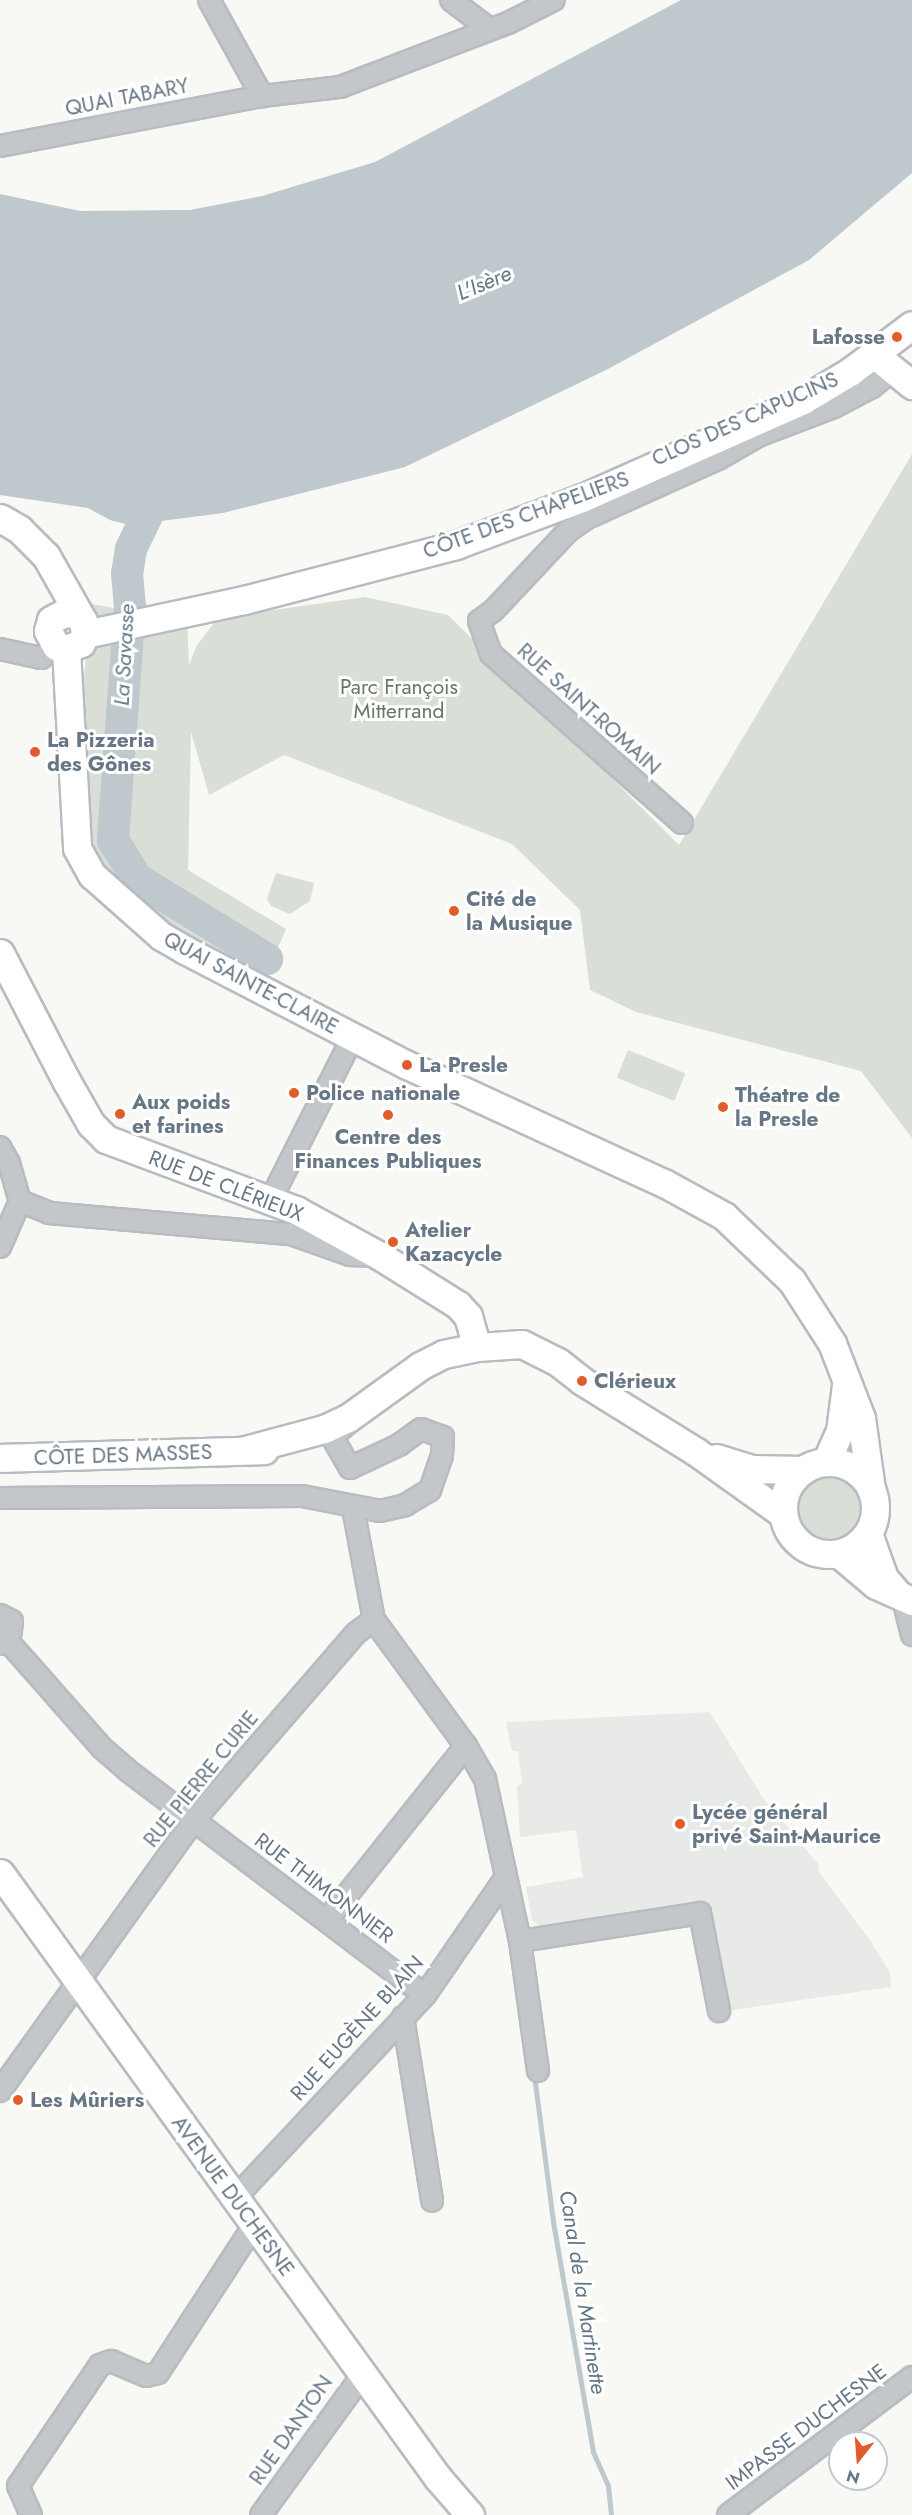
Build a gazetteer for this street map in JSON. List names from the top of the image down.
{
  "streets": {
    "main road": [
      "CÔTE DES CHAPELIERS",
      "QUAI SAINTE-CLAIRE",
      "RUE DE CLÉRIEUX",
      "CÔTE DES MASSES",
      "AVENUE DUCHESNE"
    ],
    "street": [
      "QUAI TABARY",
      "CLOS DES CAPUCINS",
      "RUE SAINT-ROMAIN",
      "RUE PIERRE CURIE",
      "RUE THIMONNIER",
      "RUE EUGÈNE BLAIN",
      "IMPASSE DUCHESNE",
      "RUE DANTON"
    ]
  },
  "crossings": [
    ["CLOS DES CAPUCINS", "CÔTE DES CHAPELIERS"],
    ["CLOS DES CAPUCINS", "RUE SAINT-ROMAIN"],
    ["CÔTE DES CHAPELIERS", "QUAI SAINTE-CLAIRE"],
    ["RUE DE CLÉRIEUX", "CÔTE DES MASSES"],
    ["RUE PIERRE CURIE", "RUE THIMONNIER"],
    ["RUE PIERRE CURIE", "AVENUE DUCHESNE"],
    ["RUE THIMONNIER", "RUE EUGÈNE BLAIN"],
    ["RUE EUGÈNE BLAIN", "AVENUE DUCHESNE"],
    ["AVENUE DUCHESNE", "RUE DANTON"]
  ],
  "water": ["L'Isère", "La Savasse", "Canal de la Martinette"],
  "parks": ["Parc François Mitterrand"],
  "places": [
    "Lafosse",
    "La Pizzeria des Gônes",
    "Cité de la Musique",
    "La Presle",
    "Police nationale",
    "Théatre de la Presle",
    "Aux poids et farines",
    "Centre des Finances Publiques",
    "Atelier Kazacycle",
    "Clérieux",
    "Lycée général privé Saint-Maurice",
    "Les Mûriers"
  ],
  "north": "bottom"
}
